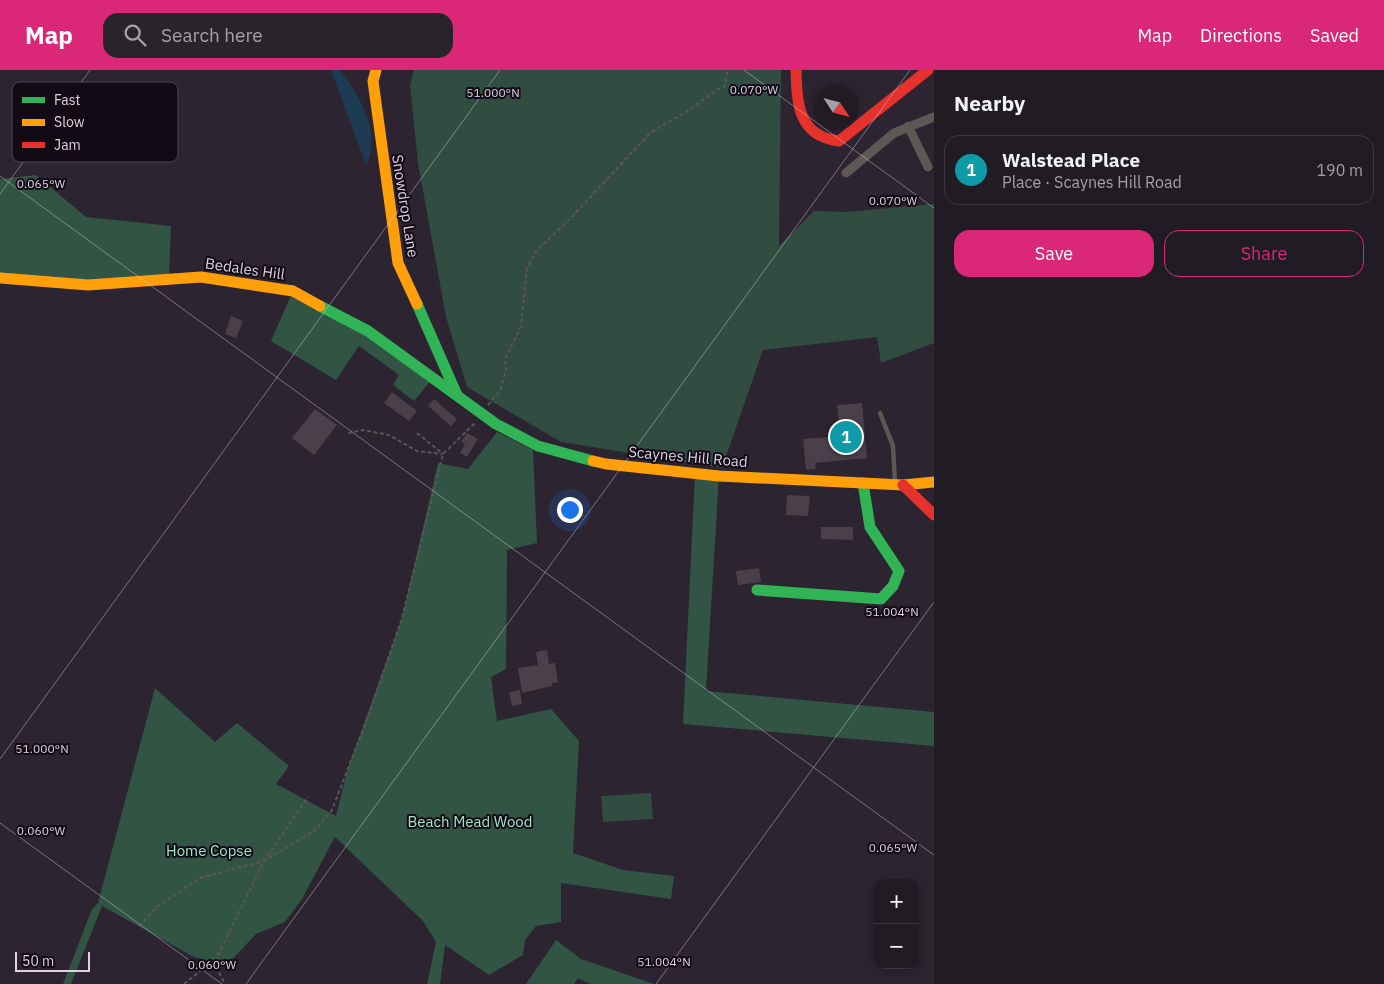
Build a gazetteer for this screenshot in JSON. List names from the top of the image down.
{
  "streets": {
    "main road": ["Snowdrop Lane", "Bedales Hill", "Scaynes Hill Road"]
  },
  "crossings": [
    ["Snowdrop Lane", "Bedales Hill"],
    ["Snowdrop Lane", "Scaynes Hill Road"],
    ["Bedales Hill", "Scaynes Hill Road"]
  ],
  "parks": ["Beach Mead Wood", "Home Copse"],
  "legend": ["Fast", "Slow", "Jam"],
  "scale_bar": "50 m",
  "north": "bottom right",
  "page": {
    "header": "Map",
    "search": "Search here",
    "nav": ["Map", "Directions", "Saved"],
    "heading": "Nearby",
    "list": [
      {
        "mark": "1",
        "name": "Walstead Place",
        "note": "Place · Scaynes Hill Road",
        "value": "190 m"
      }
    ],
    "buttons": ["Save", "Share"],
    "pins": "1",
    "map_buttons": ["+", "−"],
    "scale": "50 m"
  },
  "coordinates": [
    "0.070°W",
    "51.000°N",
    "0.065°W",
    "51.004°N",
    "0.060°W"
  ]
}
